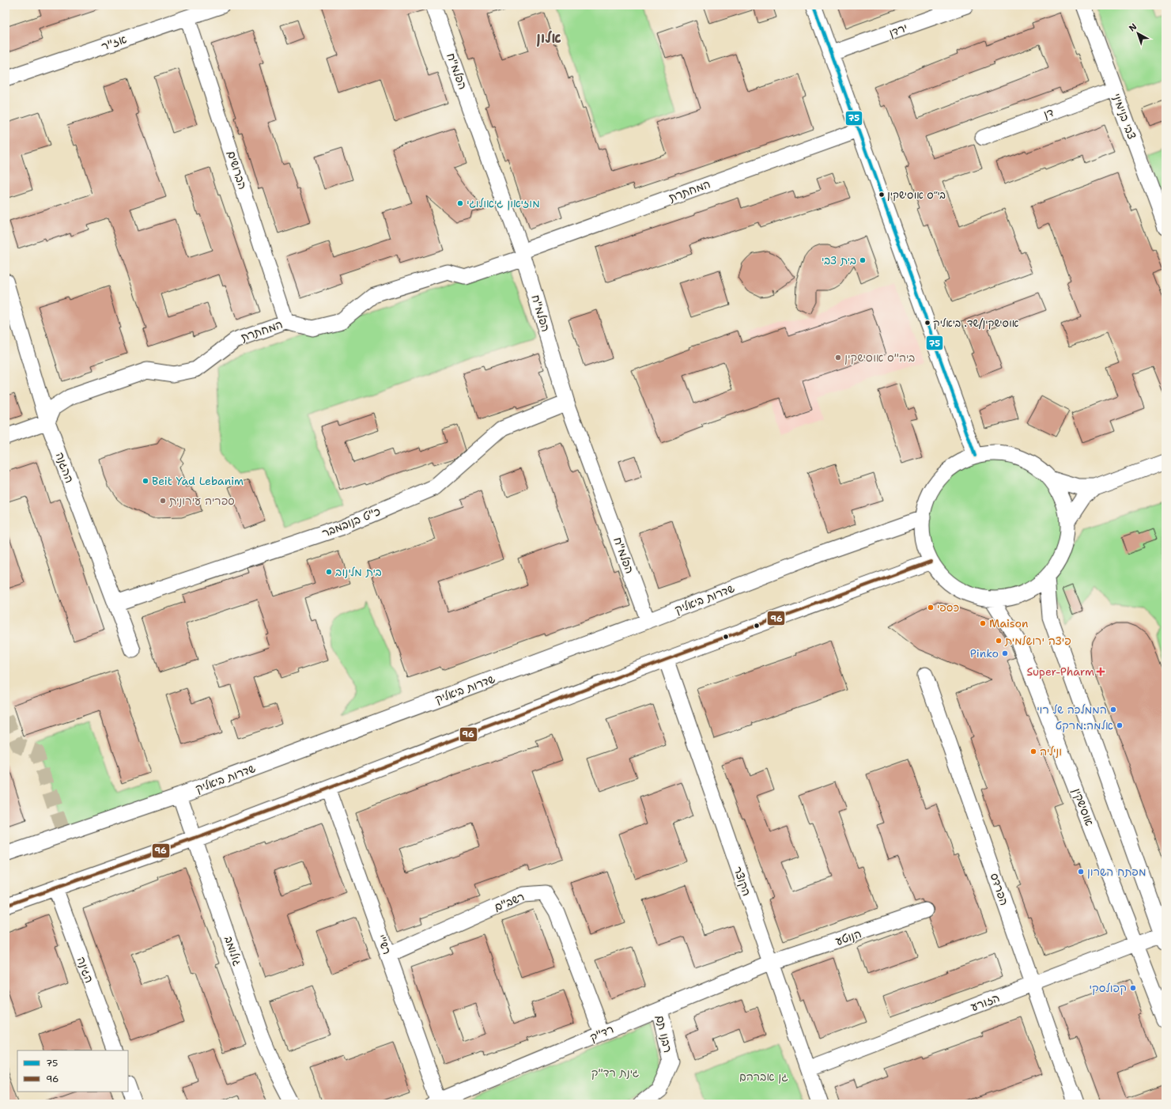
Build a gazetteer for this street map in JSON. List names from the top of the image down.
{
  "streets": {
    "street": [
      "ירדן",
      "אז\"ר",
      "הפלמ\"ח",
      "דן",
      "צבי בנימיני",
      "הברושים",
      "המחתרת",
      "ההגנה",
      "כ\"ט בנובמבר",
      "שדרות ביאליק",
      "אוסישקין",
      "הקוצר",
      "הפרדס",
      "רשב\"ם",
      "הנוטע",
      "רש\"י",
      "גולומב",
      "הגינה",
      "הזורע",
      "רד\"ק",
      "רבנו תם"
    ]
  },
  "crossings": [
    ["אז\"ר", "הברושים"],
    ["הפלמ\"ח", "המחתרת"],
    ["הפלמ\"ח", "כ\"ט בנובמבר"],
    ["הפלמ\"ח", "שדרות ביאליק"],
    ["דן", "צבי בנימיני"],
    ["הברושים", "המחתרת"],
    ["המחתרת", "ההגנה"],
    ["ההגנה", "כ\"ט בנובמבר"],
    ["שדרות ביאליק", "גולומב"],
    ["אוסישקין", "הזורע"],
    ["הקוצר", "הנוטע"],
    ["הקוצר", "הזורע"],
    ["הקוצר", "רד\"ק"],
    ["הפרדס", "הזורע"],
    ["רשב\"ם", "רש\"י"],
    ["רשב\"ם", "רד\"ק"],
    ["הנוטע", "רד\"ק"],
    ["רש\"י", "רד\"ק"],
    ["רד\"ק", "רבנו תם"]
  ],
  "districts": ["אלון"],
  "parks": ["גינת רד\"ק", "גן אברהם"],
  "places": {
    "other": [
      "בי״ס אוסישקין",
      "מוזיאון גיאולוגי",
      "בית צבי",
      "אוסישקין/שד. ביאליק",
      "ביה\"ס אוסישקין",
      "Beit Yad Lebanim",
      "ספריה עירונית",
      "בית מלינוב",
      "כספי",
      "Maison",
      "פיצה ירושלמית",
      "Pinko",
      "הממלכה של רוי",
      "אלמה:מרקט",
      "וניליה",
      "מפתח השרון",
      "קפולסקי"
    ],
    "health": ["Super-Pharm"]
  },
  "lines": ["transit line 75", "transit line 96"],
  "legend": ["75", "96"],
  "north": "top left"
}
